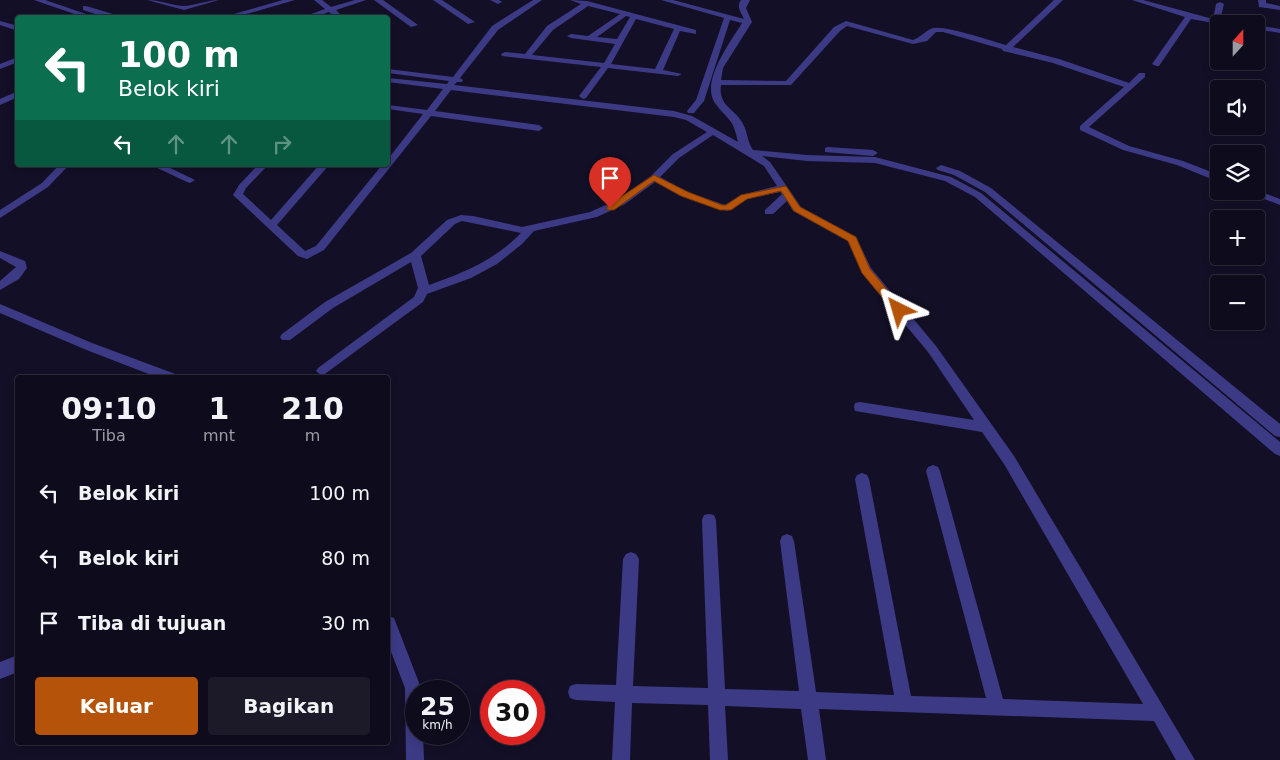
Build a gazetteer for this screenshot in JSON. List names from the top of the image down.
{
  "north": "top",
  "page": {
    "map_buttons": ["+", "−"],
    "turn": ["100 m", "Belok kiri"],
    "eta": [
      "09:10",
      "Tiba",
      "1",
      "mnt",
      "210",
      "m"
    ],
    "list": [
      {
        "name": "Belok kiri",
        "value": "100 m"
      },
      {
        "name": "Belok kiri",
        "value": "80 m"
      },
      {
        "name": "Tiba di tujuan",
        "value": "30 m"
      }
    ],
    "buttons": ["Keluar", "Bagikan"],
    "speed": "25 km/h",
    "limit": "30"
  }
}
